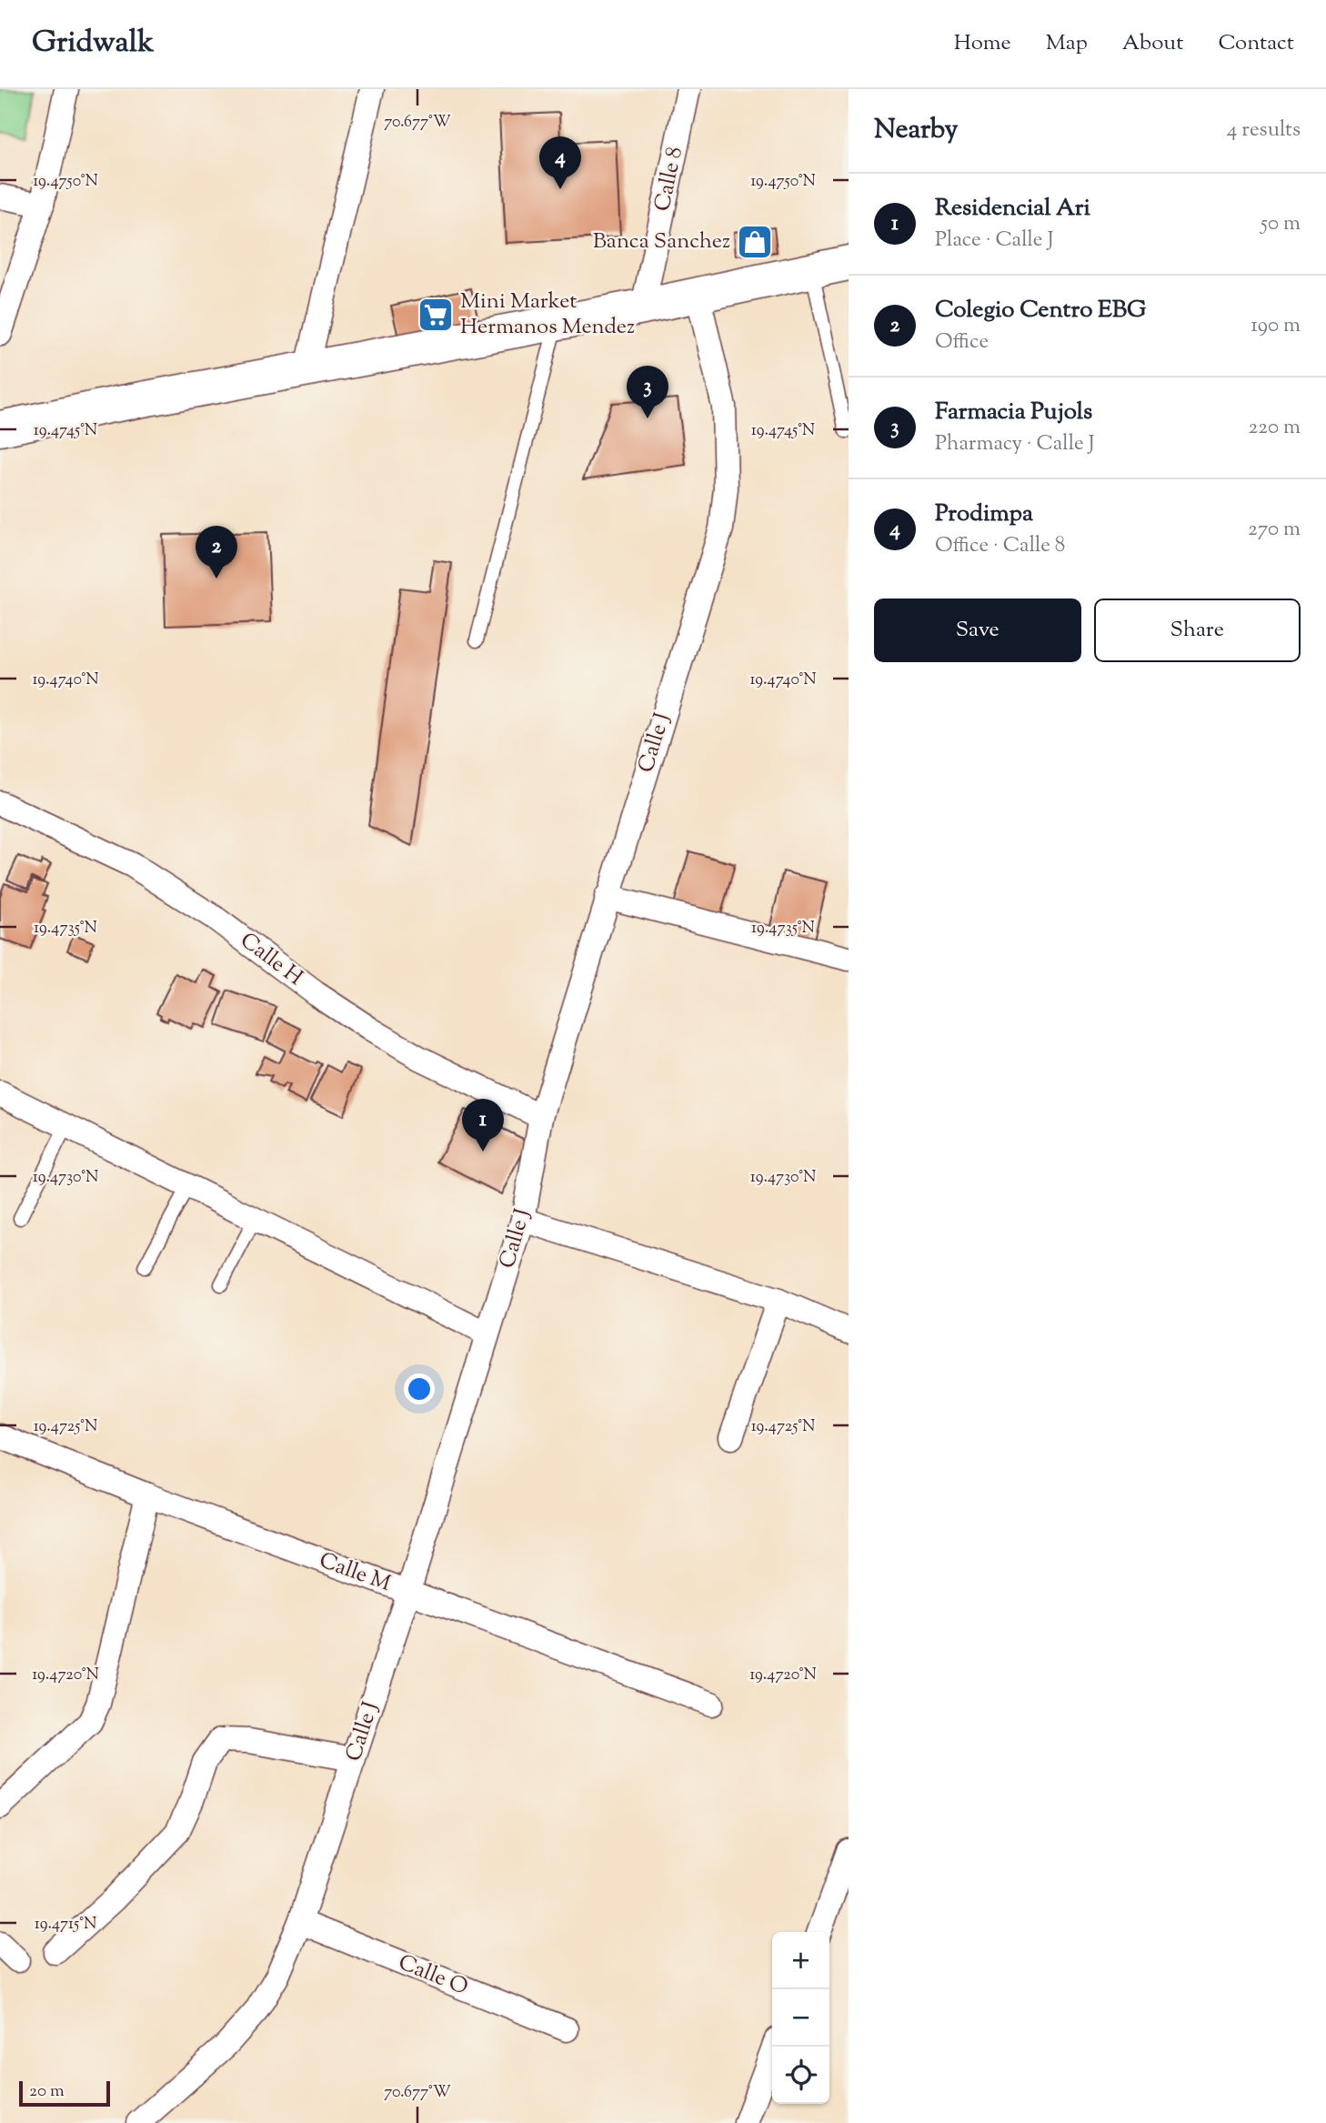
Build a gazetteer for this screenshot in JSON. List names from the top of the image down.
{
  "streets": {
    "street": [
      "Calle 8",
      "Calle J",
      "Calle H",
      "Calle M",
      "Calle O"
    ]
  },
  "crossings": [
    ["Calle J", "Calle H"],
    ["Calle J", "Calle M"],
    ["Calle J", "Calle O"]
  ],
  "places": {
    "shop": ["Banca Sanchez"],
    "supermarket": ["Mini Market Hermanos Mendez"]
  },
  "scale_bar": "20 m",
  "page": {
    "header": "Gridwalk",
    "nav": [
      "Home",
      "Map",
      "About",
      "Contact"
    ],
    "heading": ["Nearby", "4 results"],
    "pins": [
      "4",
      "3",
      "2",
      "1"
    ],
    "list": [
      {
        "mark": "1",
        "name": "Residencial Ari",
        "note": "Place · Calle J",
        "value": "50 m"
      },
      {
        "mark": "2",
        "name": "Colegio Centro EBG",
        "note": "Office",
        "value": "190 m"
      },
      {
        "mark": "3",
        "name": "Farmacia Pujols",
        "note": "Pharmacy · Calle J",
        "value": "220 m"
      },
      {
        "mark": "4",
        "name": "Prodimpa",
        "note": "Office · Calle 8",
        "value": "270 m"
      }
    ],
    "buttons": ["Save", "Share"],
    "map_buttons": ["+", "−"],
    "scale": "20 m"
  },
  "coordinates": [
    "70.677°W",
    "19.4750°N",
    "19.4745°N",
    "19.4740°N",
    "19.4735°N",
    "19.4730°N",
    "19.4725°N",
    "19.4720°N",
    "19.4715°N"
  ]
}
